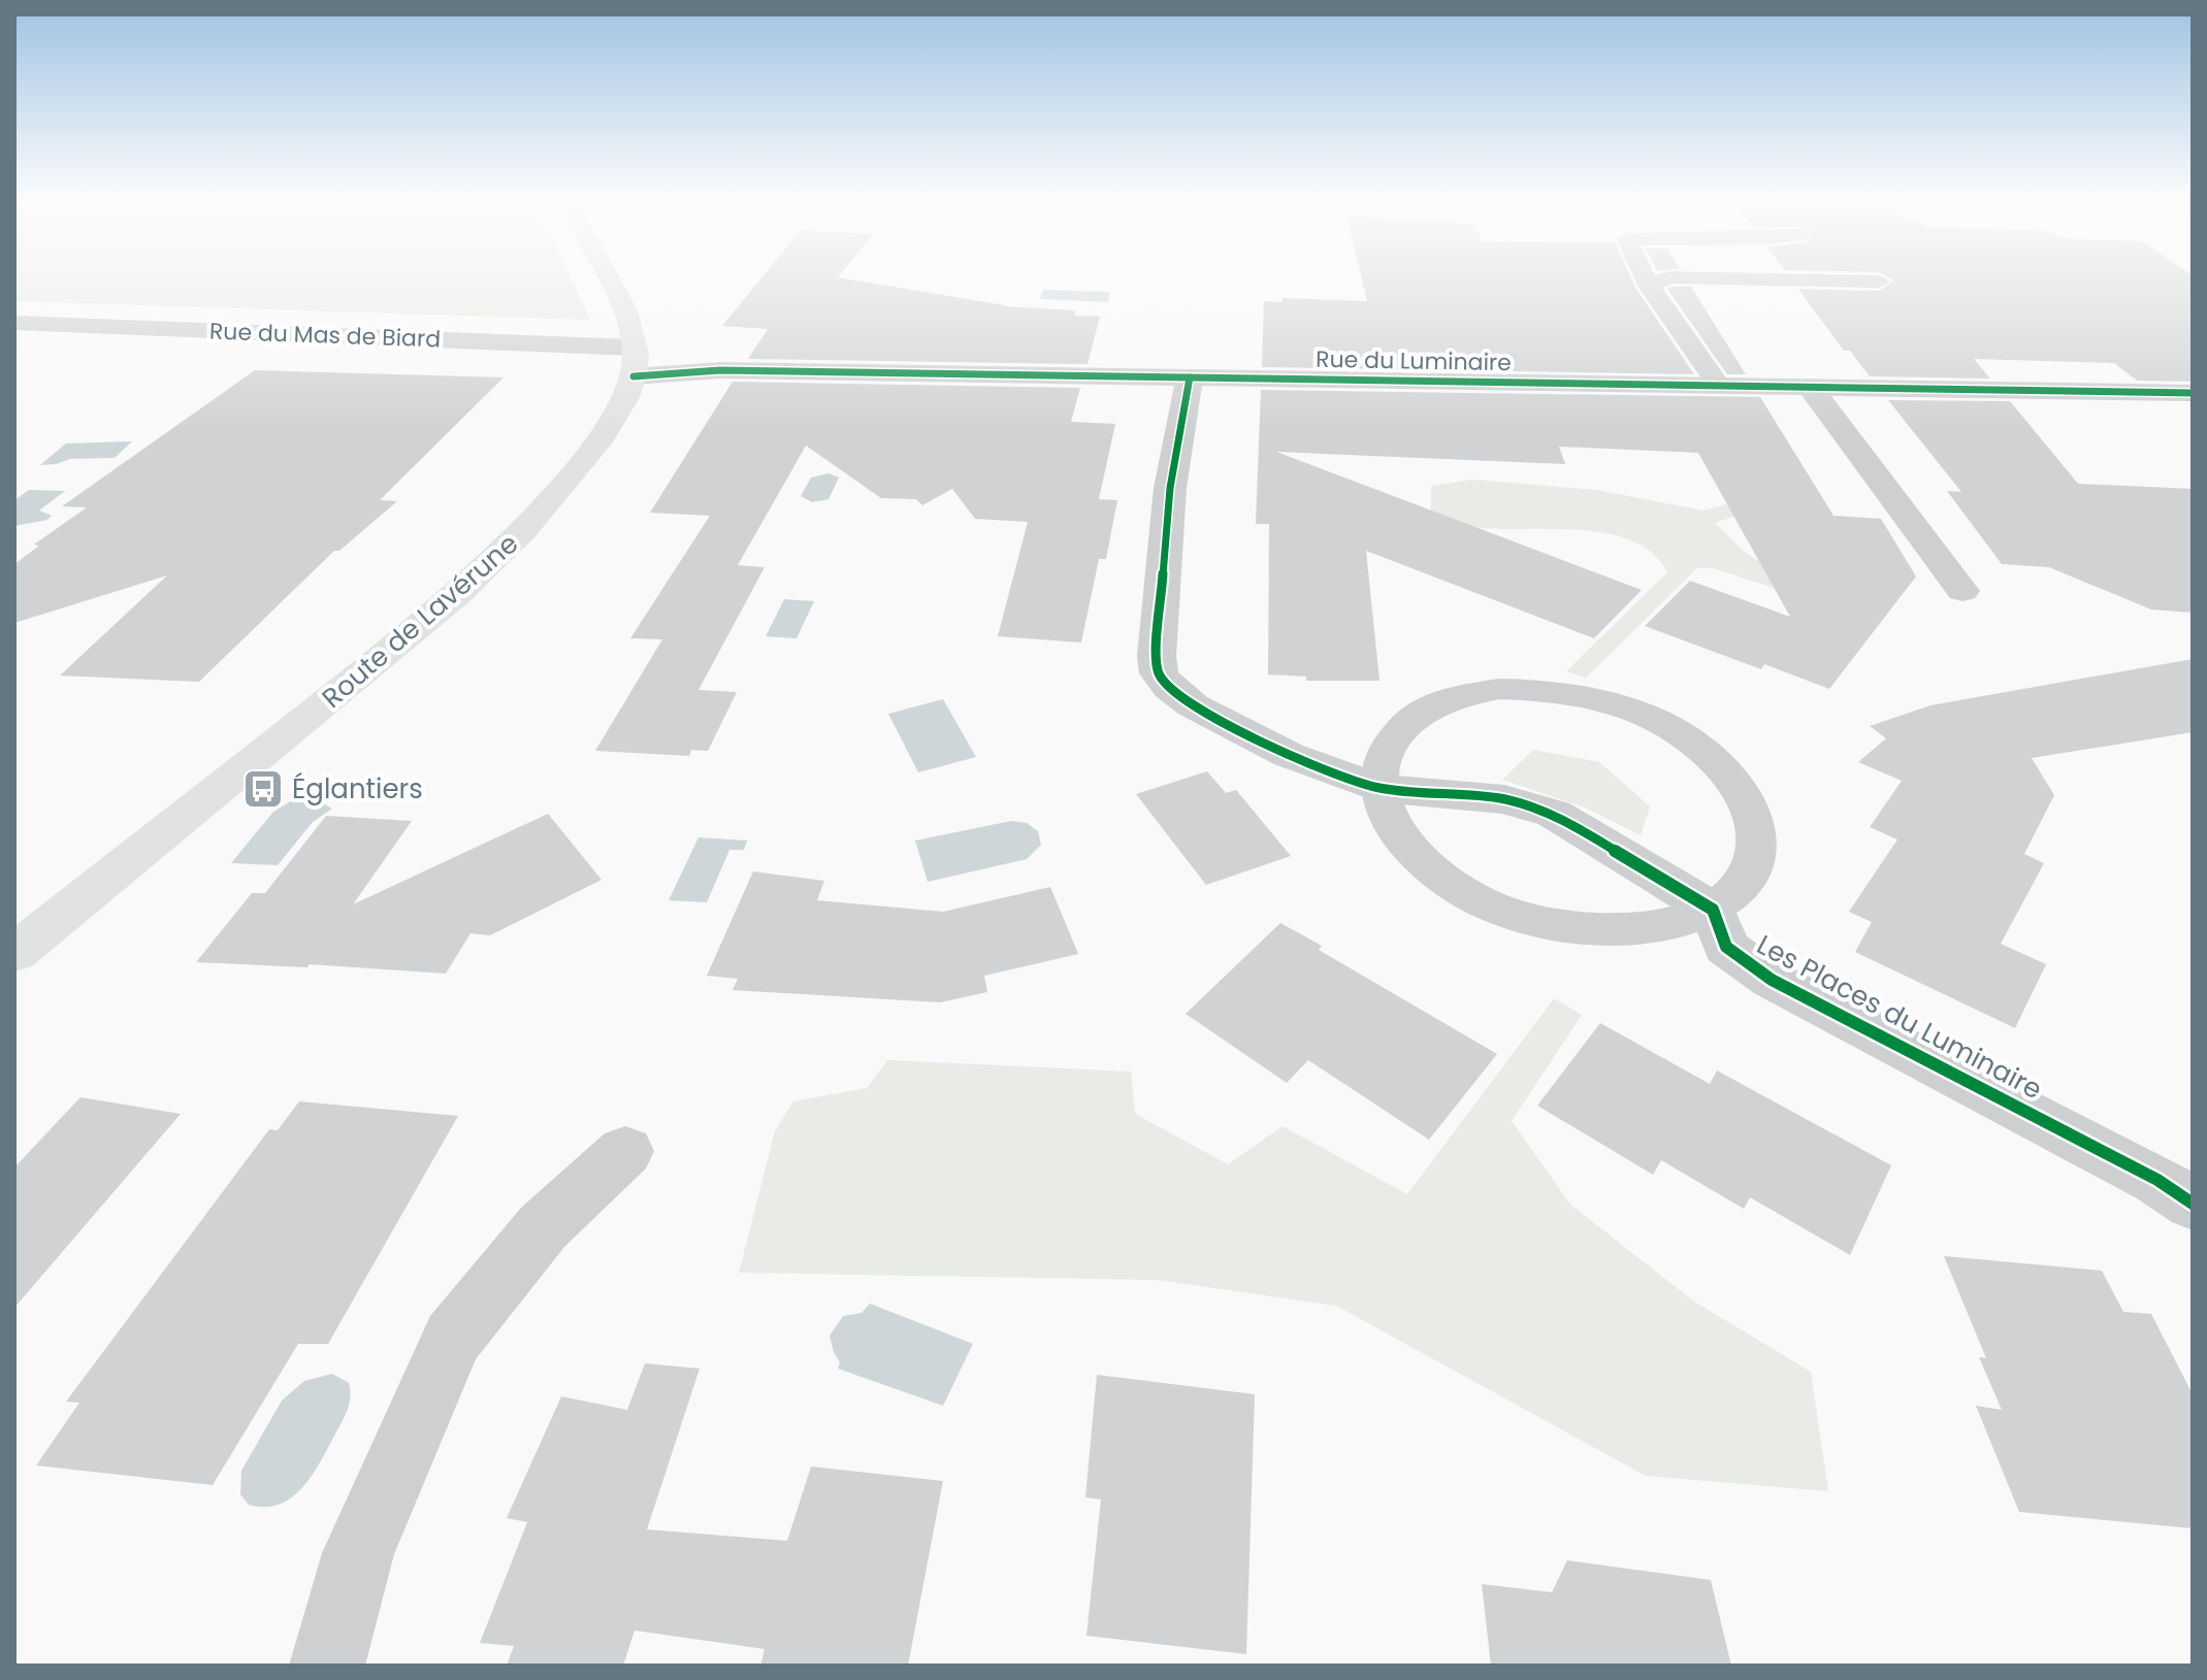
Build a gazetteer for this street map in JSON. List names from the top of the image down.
{
  "streets": {
    "street": [
      "Rue du Mas de Biard",
      "Rue du Luminaire",
      "Route de Lavérune",
      "Les Places du Luminaire"
    ]
  },
  "crossings": [
    ["Rue du Mas de Biard", "Rue du Luminaire"],
    ["Rue du Mas de Biard", "Route de Lavérune"],
    ["Rue du Luminaire", "Route de Lavérune"]
  ],
  "places": {
    "bus stop": ["Églantiers"]
  }
}
